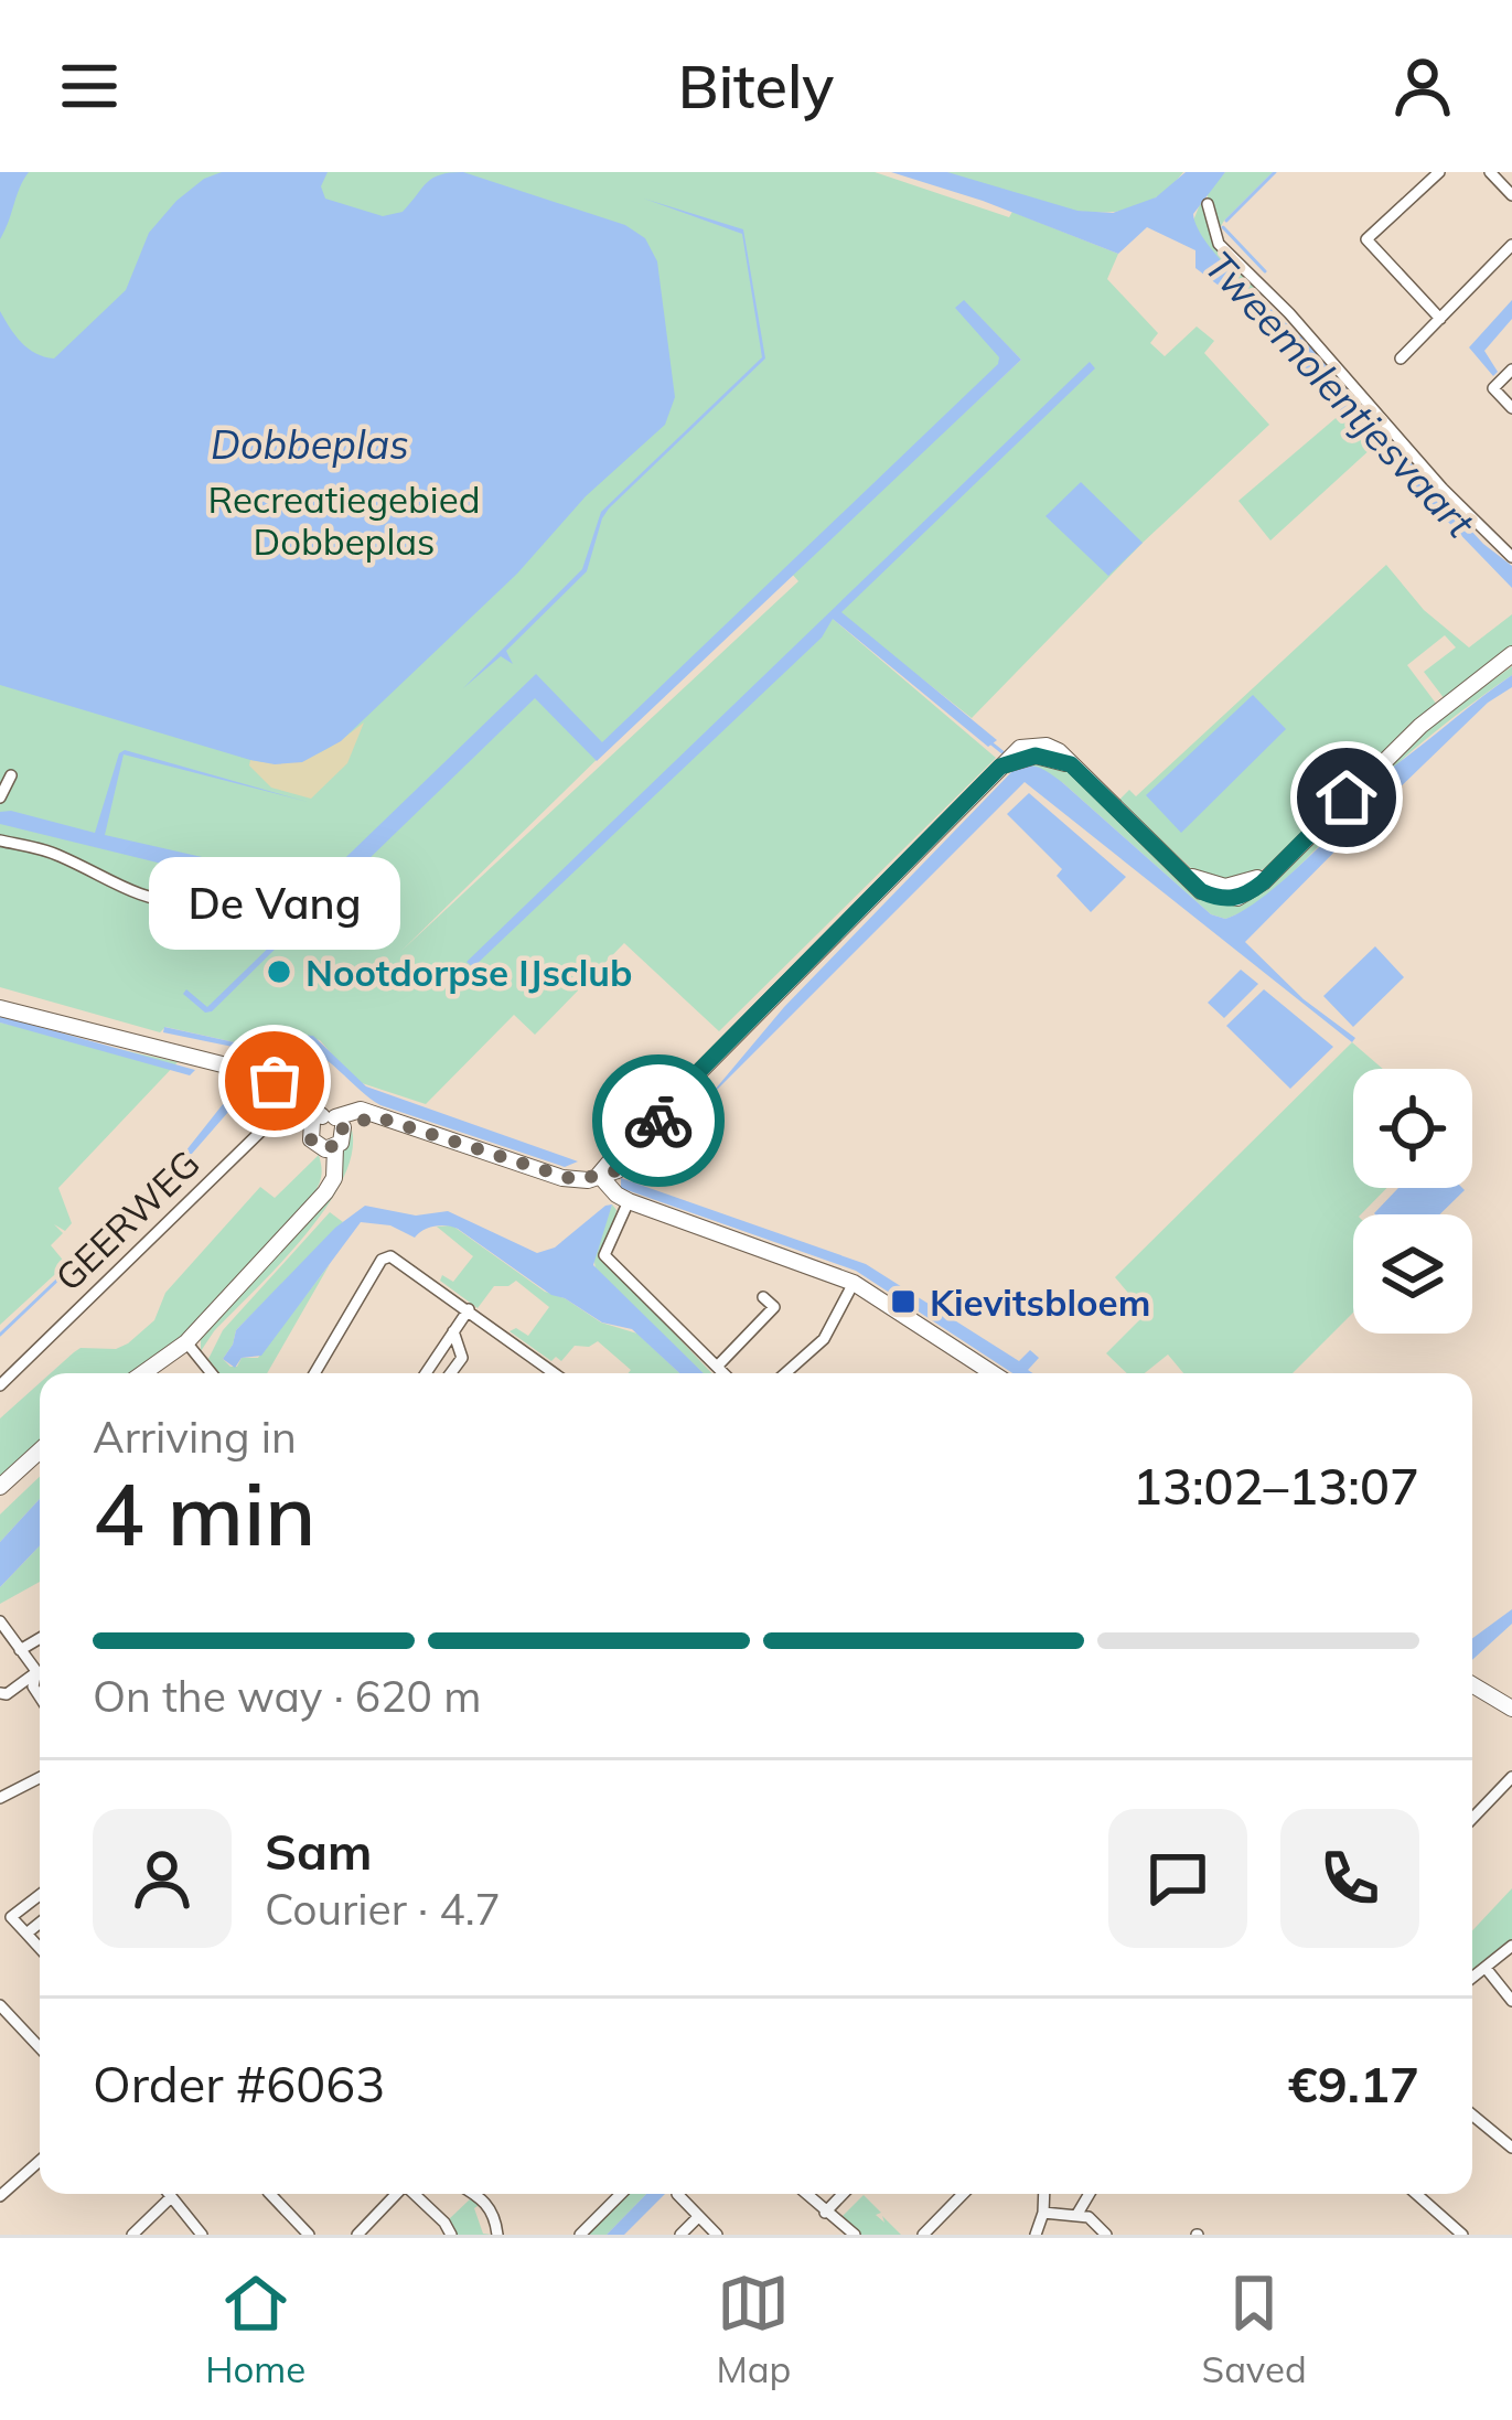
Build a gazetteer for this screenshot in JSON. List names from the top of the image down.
{
  "streets": {
    "street": ["GEERWEG"]
  },
  "water": ["Tweemolentjesvaart", "Dobbeplas"],
  "parks": ["Recreatiegebied Dobbeplas"],
  "places": {
    "other": ["Nootdorpse IJsclub", "De Vang"],
    "transit": ["Kievitsbloem"]
  },
  "page": {
    "header": "Bitely",
    "bubble": "De Vang",
    "heading": ["4 min", "Arriving in", "13:02–13:07"],
    "panel": [
      "Sam",
      "Courier · 4.7",
      "Order #6063",
      "€9.17"
    ],
    "bar": "On the way · 620 m",
    "tabs": ["Home", "Map", "Saved"]
  }
}
